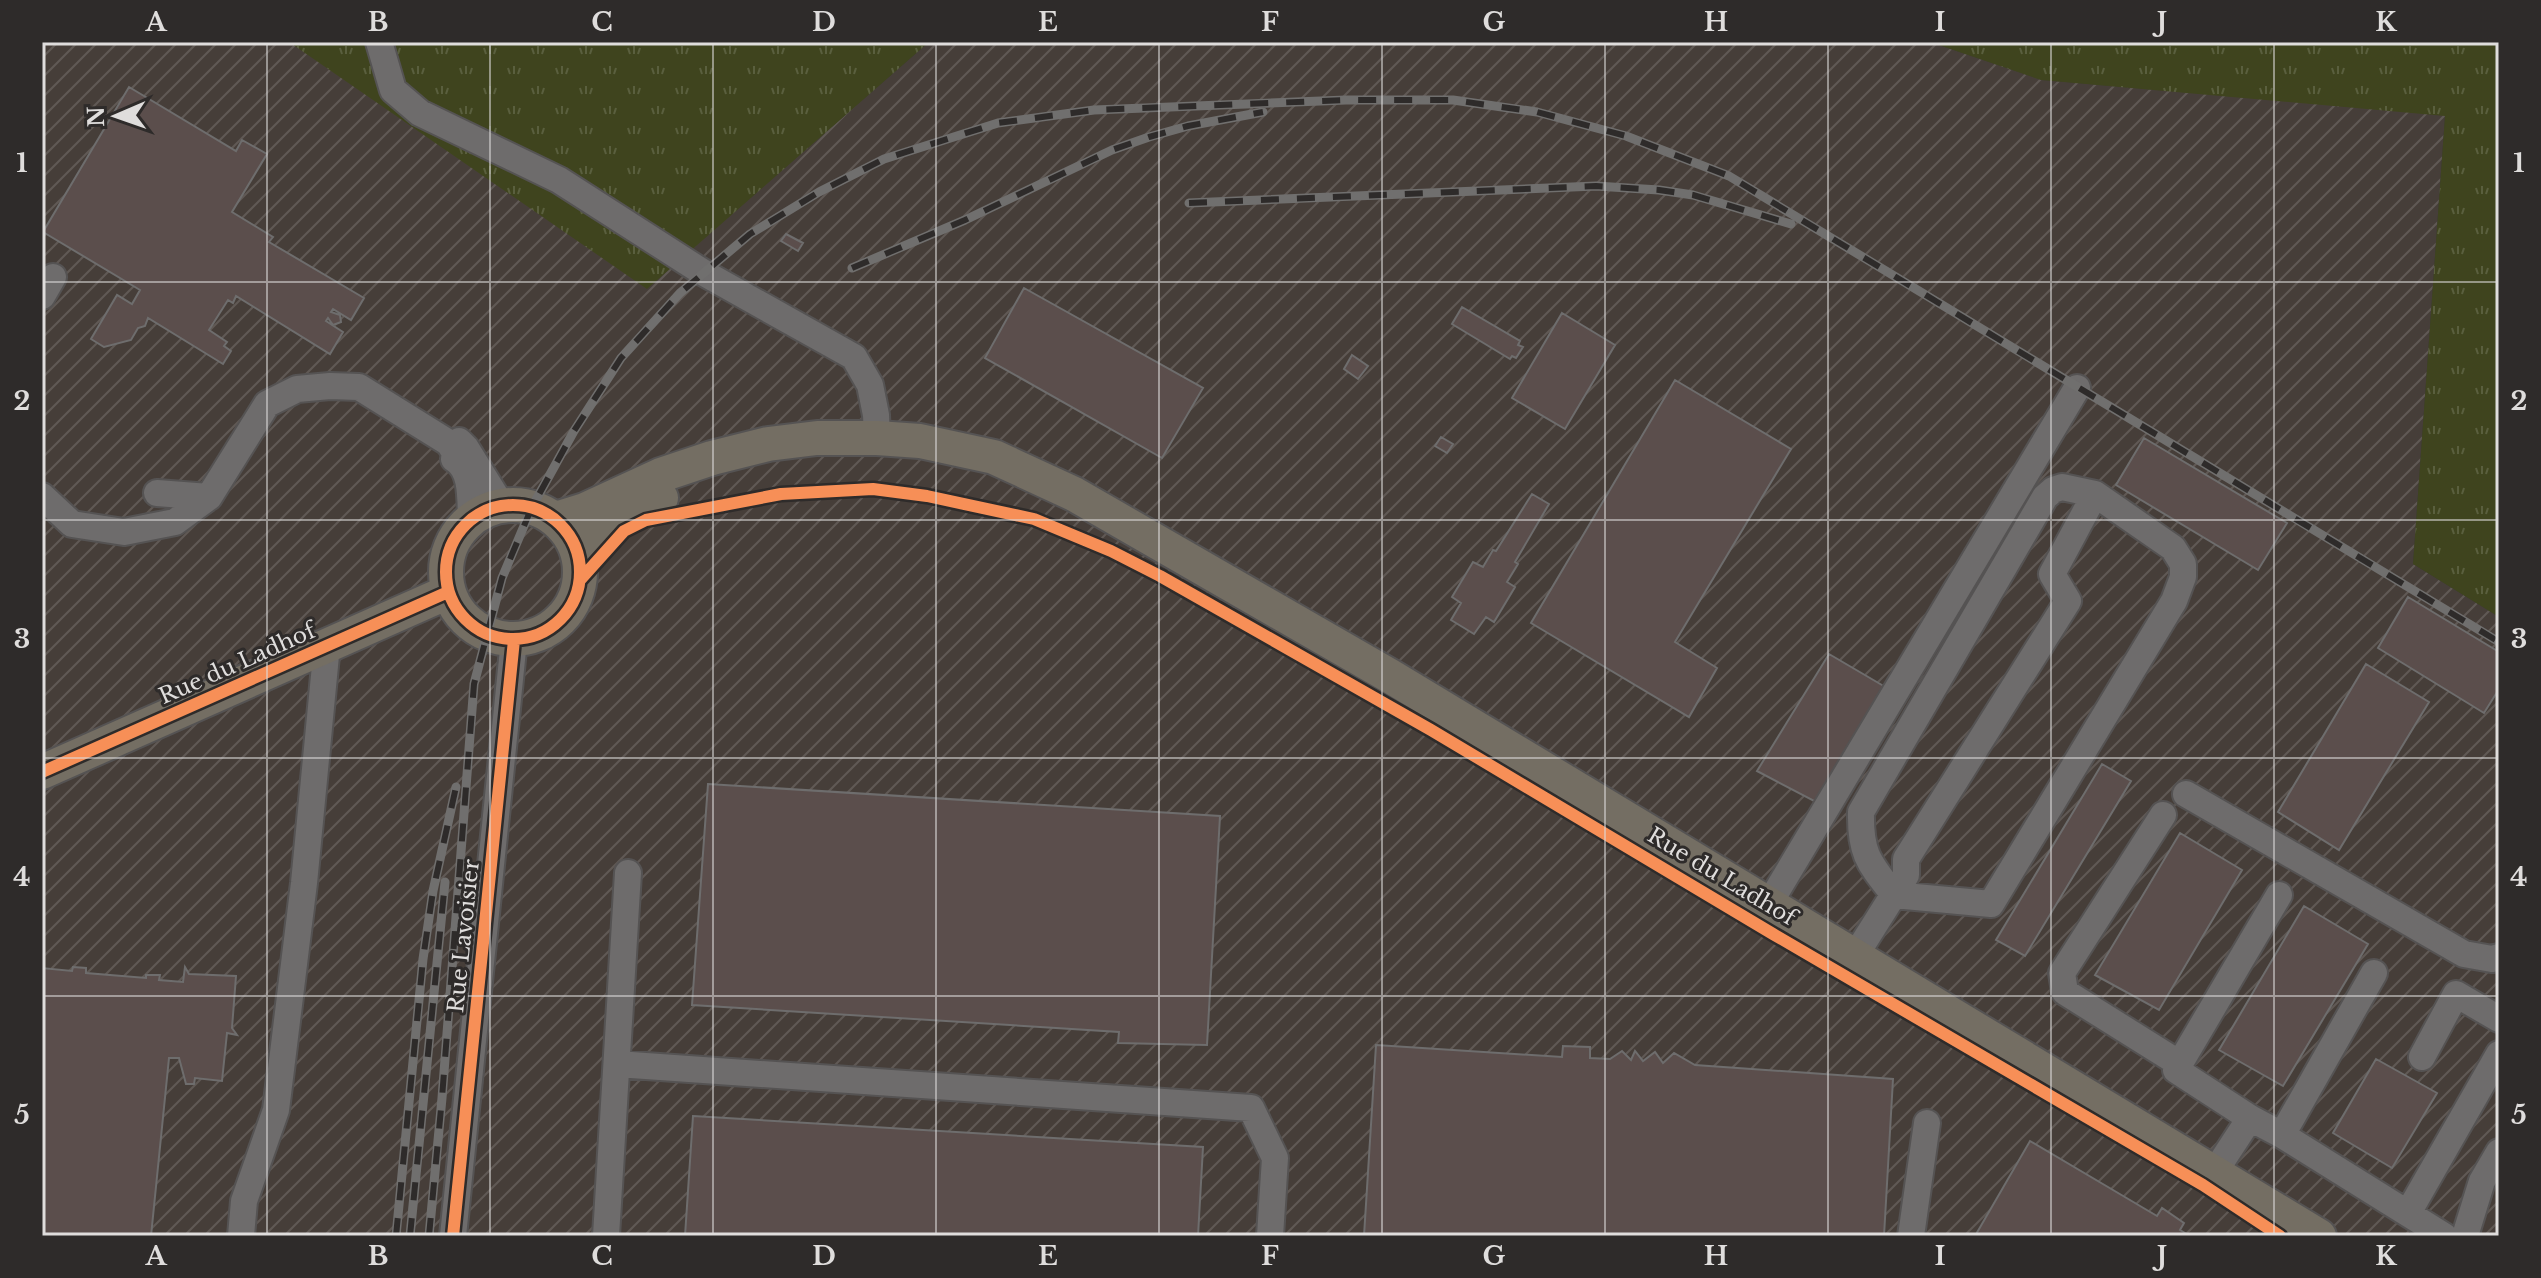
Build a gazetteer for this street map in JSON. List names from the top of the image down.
{
  "streets": {
    "main road": ["Rue du Ladhof"],
    "street": ["Rue Lavoisier"]
  },
  "crossings": [
    ["Rue du Ladhof", "Rue Lavoisier"]
  ],
  "north": "left",
  "grid": {
    "columns": [
      "A",
      "B",
      "C",
      "D",
      "E",
      "F",
      "G",
      "H",
      "I",
      "J",
      "K"
    ],
    "rows": [
      "1",
      "2",
      "3",
      "4",
      "5"
    ]
  }
}
